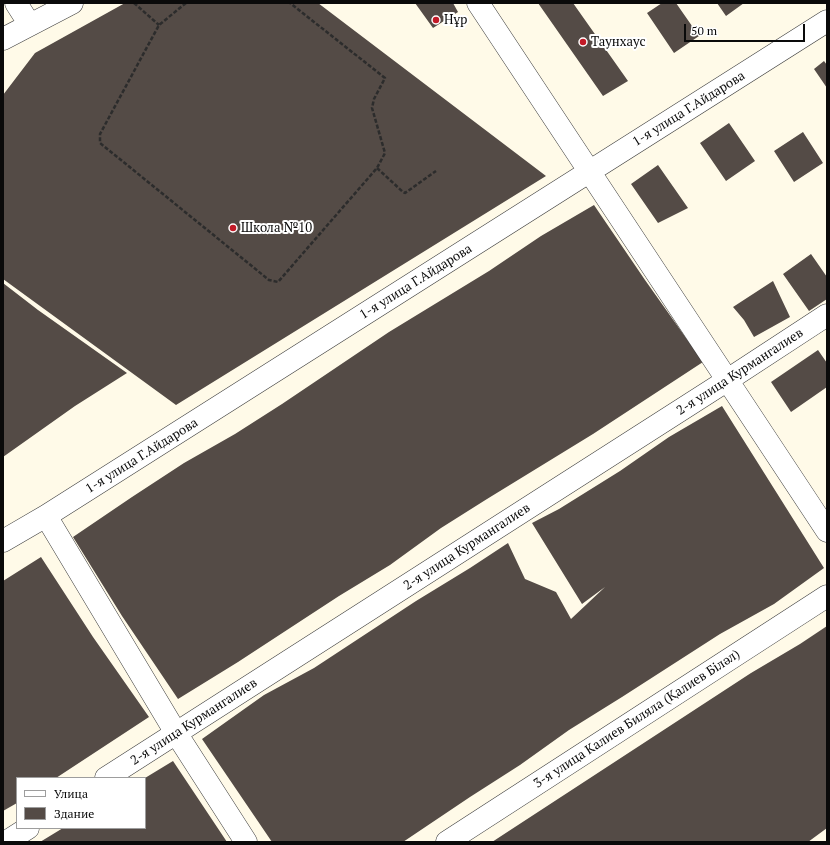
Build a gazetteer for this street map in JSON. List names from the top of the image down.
{
  "streets": {
    "street": ["1-я улица Г.Айдарова", "2-я улица Курмангалиев", "3-я улица Калиев Биляла (Қалиев Біләл)"]
  },
  "places": ["Нұр", "Таунхаус", "Школа №10"],
  "legend": ["Улица", "Здание"],
  "scale_bar": "50 m"
}
